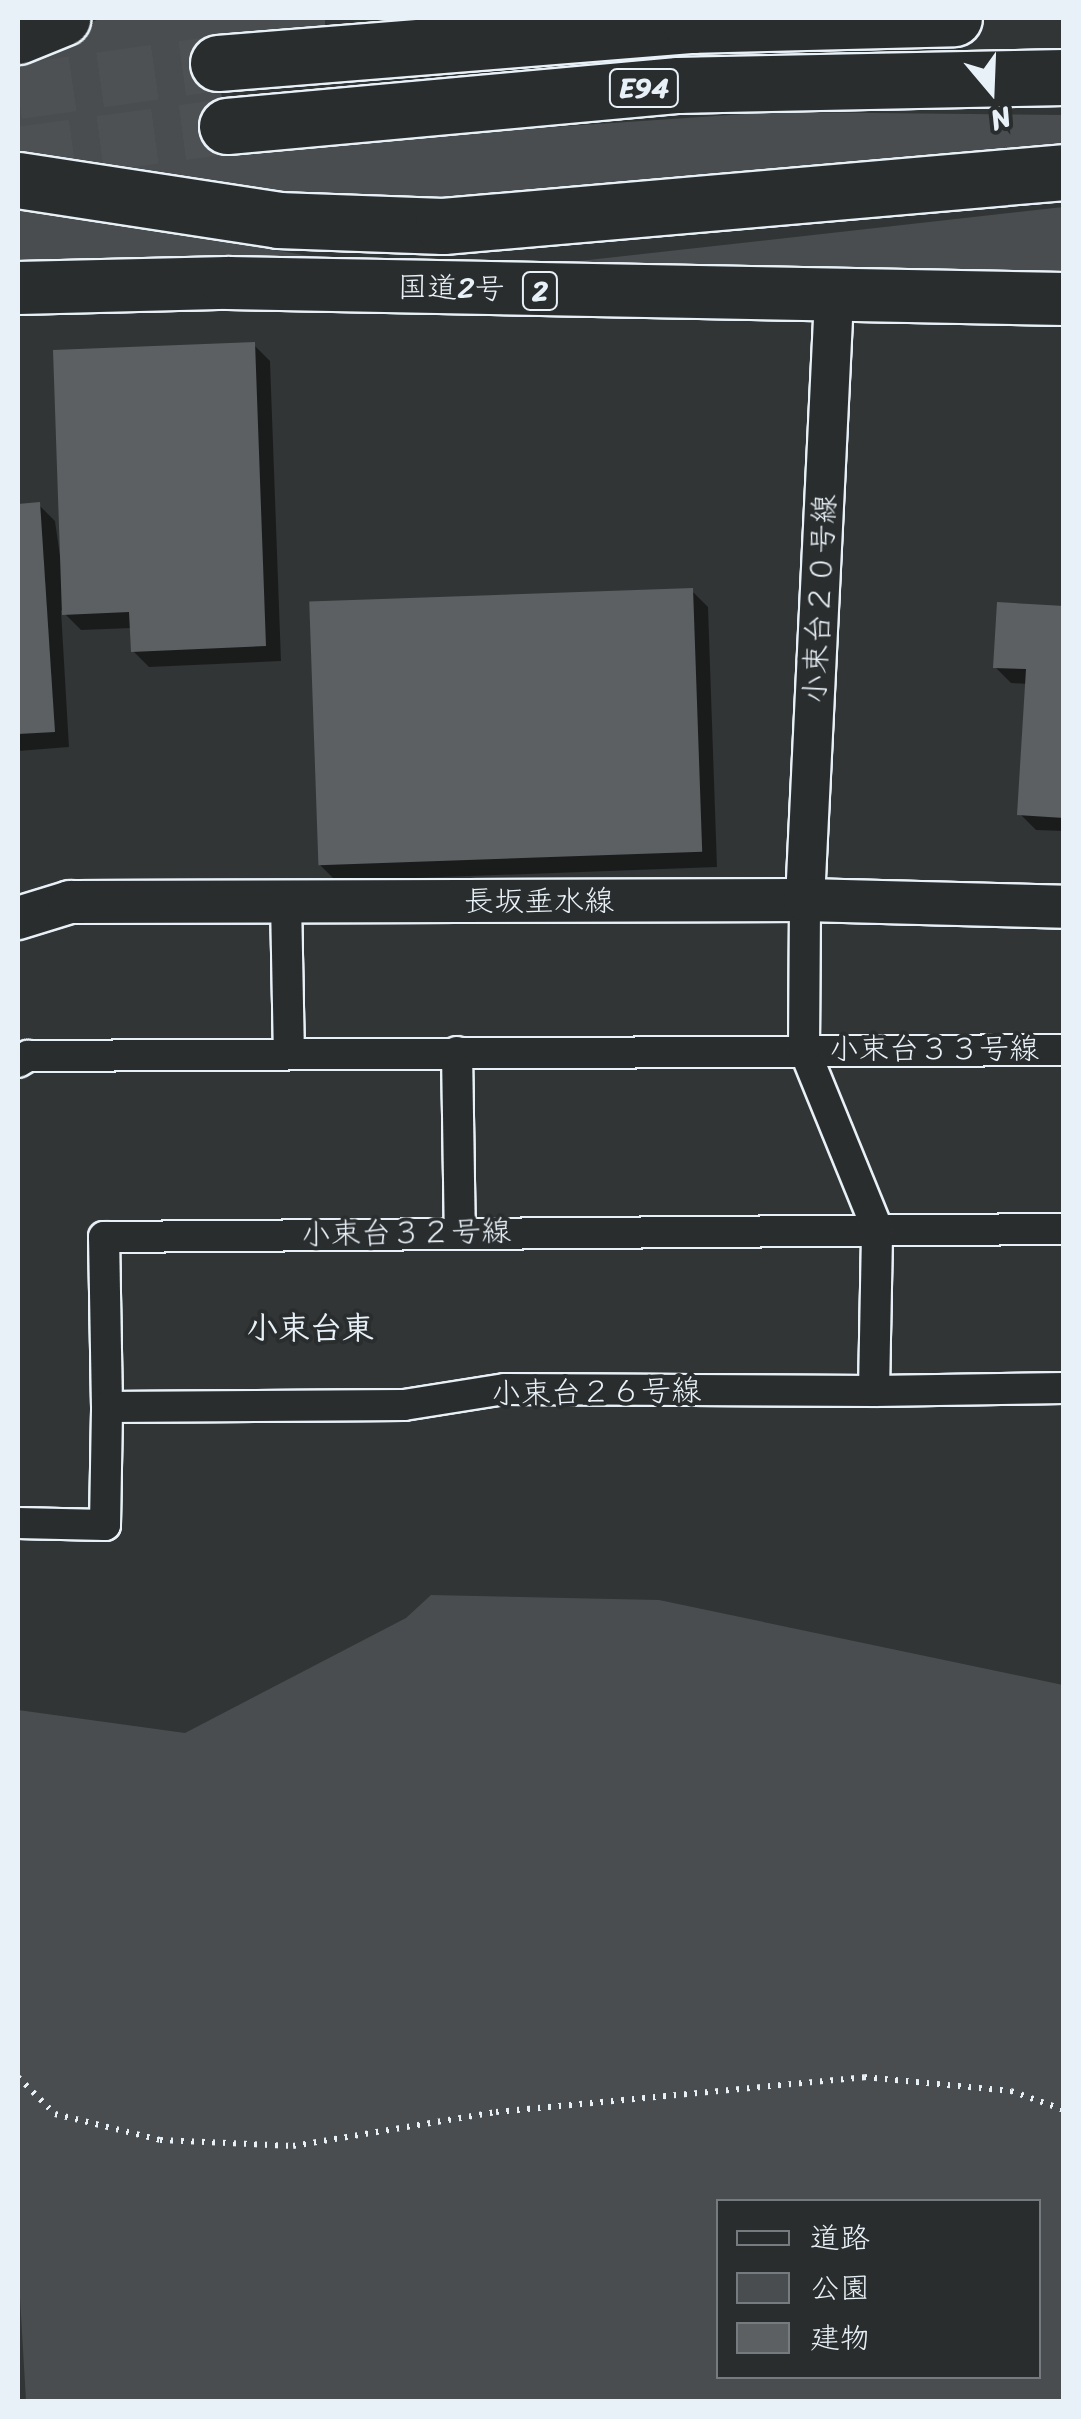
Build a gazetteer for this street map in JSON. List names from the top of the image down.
{
  "streets": {
    "highway": ["E94", "国道2号", "2"],
    "main road": ["長坂垂水線"],
    "street": [
      "小束台２０号線",
      "小束台３３号線",
      "小束台３２号線",
      "小束台２６号線"
    ]
  },
  "crossings": [
    ["国道2号", "小束台２０号線"],
    ["小束台２０号線", "長坂垂水線"],
    ["小束台３２号線", "小束台２６号線"]
  ],
  "districts": ["小束台東"],
  "legend": ["道路", "公園", "建物"],
  "north": "bottom"
}
